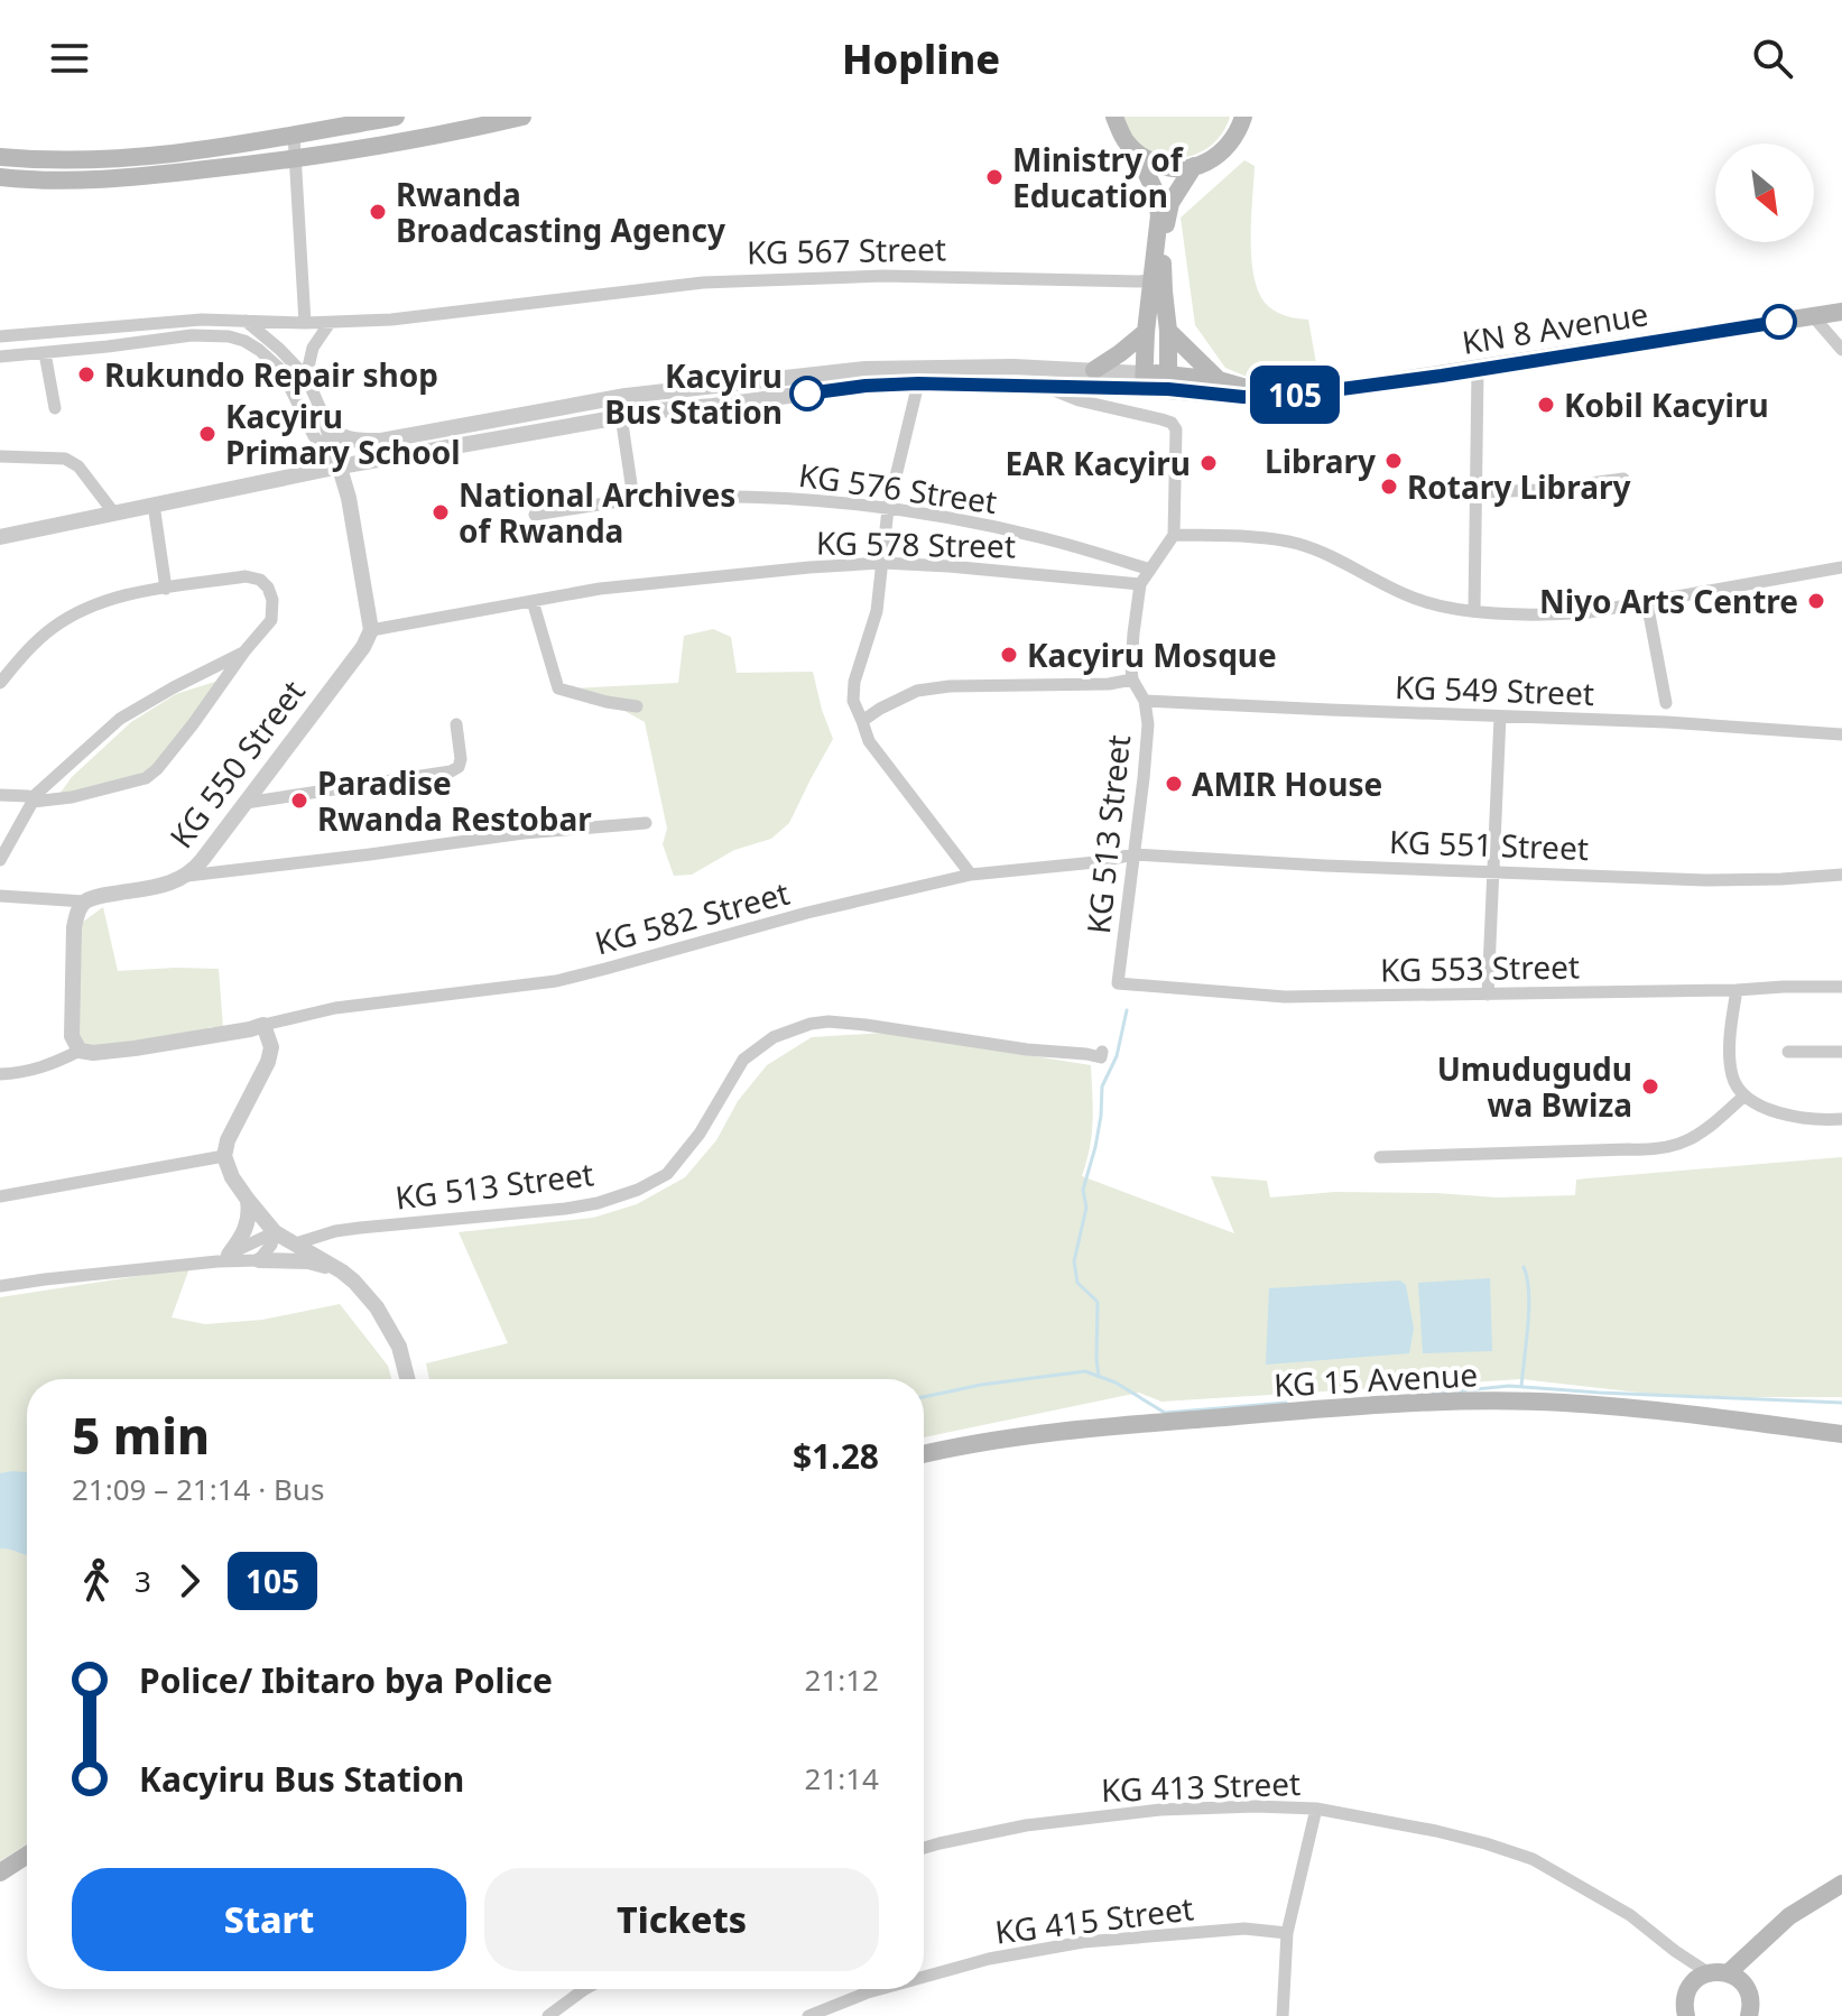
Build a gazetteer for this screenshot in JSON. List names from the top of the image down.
{
  "streets": {
    "main road": ["KN 8 Avenue", "KG 15 Avenue"],
    "street": [
      "KG 567 Street",
      "KG 576 Street",
      "KG 578 Street",
      "KG 549 Street",
      "KG 550 Street",
      "KG 513 Street",
      "KG 551 Street",
      "KG 582 Street",
      "KG 553 Street",
      "KG 413 Street",
      "KG 415 Street"
    ]
  },
  "crossings": [
    ["KG 578 Street", "KG 550 Street"],
    ["KG 549 Street", "KG 513 Street"],
    ["KG 513 Street", "KG 551 Street"],
    ["KG 513 Street", "KG 582 Street"],
    ["KG 513 Street", "KG 553 Street"],
    ["KG 551 Street", "KG 582 Street"]
  ],
  "places": [
    "Ministry of Education",
    "Rwanda Broadcasting Agency",
    "Rukundo Repair shop",
    "Kacyiru Bus Station",
    "Kobil Kacyiru",
    "Kacyiru Primary School",
    "Library",
    "EAR Kacyiru",
    "Rotary Library",
    "National Archives of Rwanda",
    "Niyo Arts Centre",
    "Kacyiru Mosque",
    "AMIR House",
    "Paradise Rwanda Restobar",
    "Umudugudu wa Bwiza"
  ],
  "lines": ["bus line 105"],
  "north": "bottom right",
  "page": {
    "header": "Hopline",
    "on_map": "105",
    "heading": ["5 min", "21:09 – 21:14 · Bus", "$1.28"],
    "legs": ["3", "105"],
    "list": [
      {
        "name": "Police/ Ibitaro bya Police",
        "value": "21:12"
      },
      {
        "name": "Kacyiru Bus Station",
        "value": "21:14"
      }
    ],
    "buttons": ["Start", "Tickets"]
  }
}
